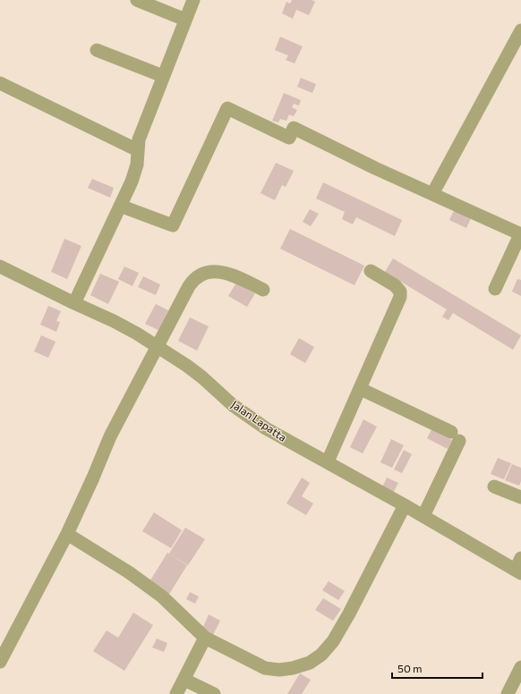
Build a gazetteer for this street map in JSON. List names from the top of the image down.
{
  "streets": {
    "street": ["Jalan Lapatta"]
  },
  "scale_bar": "50 m"
}
